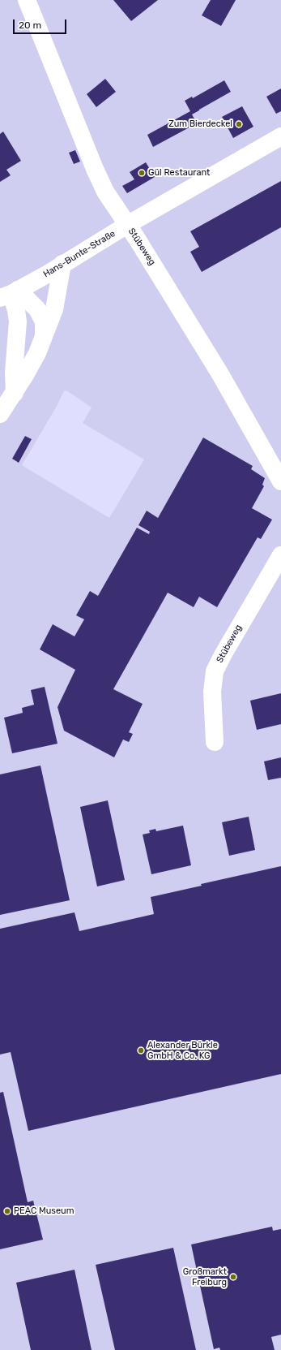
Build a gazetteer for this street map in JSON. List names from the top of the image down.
{
  "streets": {
    "street": ["Stübeweg", "Hans-Bunte-Straße"]
  },
  "crossings": [
    ["Stübeweg", "Hans-Bunte-Straße"]
  ],
  "places": [
    "Zum Bierdeckel",
    "Gül Restaurant",
    "Alexander Bürkle GmbH & Co. KG",
    "PEAC Museum",
    "Großmarkt Freiburg"
  ],
  "scale_bar": "20 m"
}
